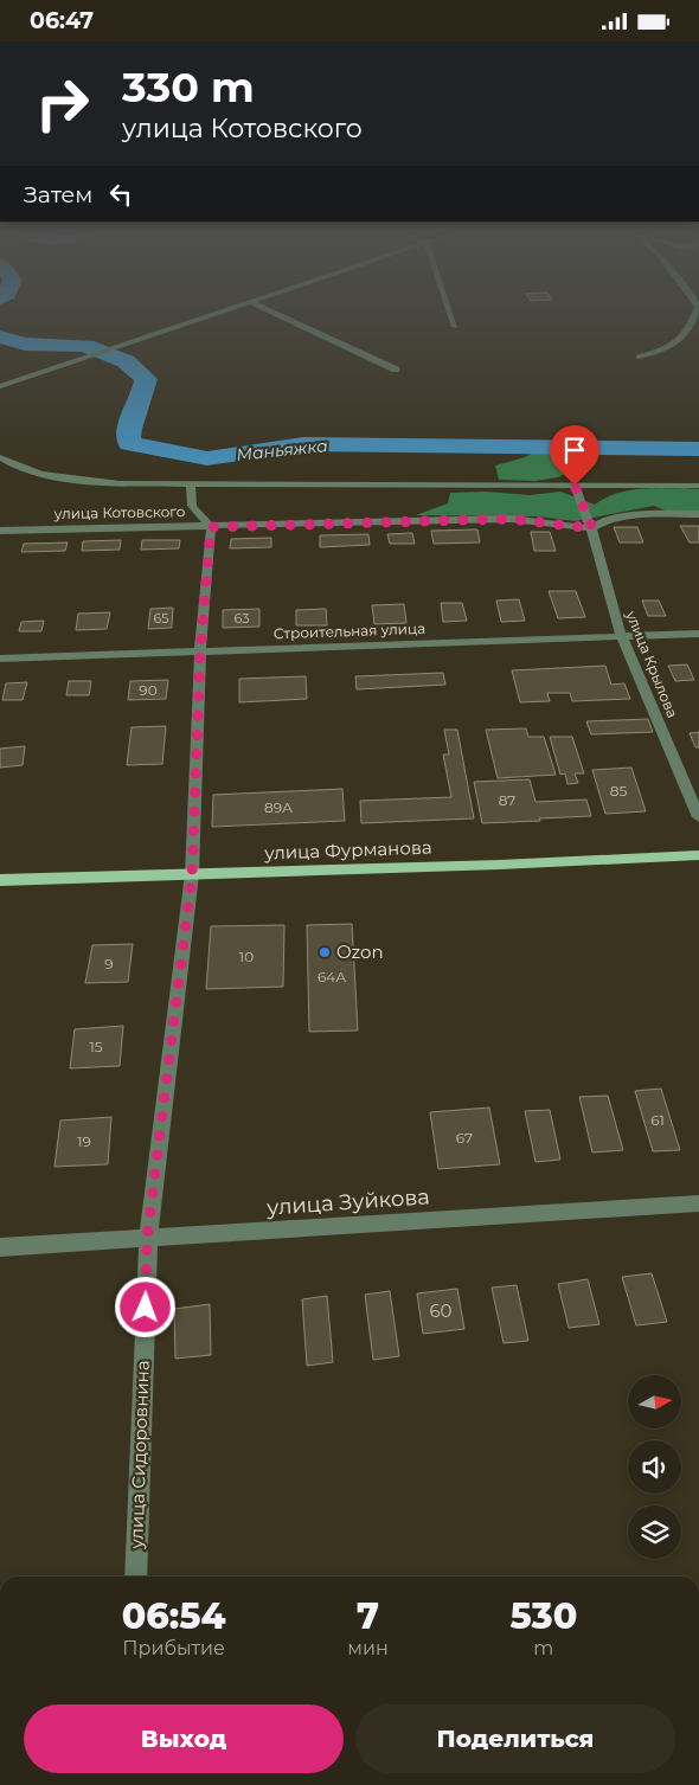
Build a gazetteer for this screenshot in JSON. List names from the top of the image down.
{
  "streets": {
    "main road": ["улица Фурманова"],
    "street": [
      "улица Котовского",
      "Строительная улица",
      "улица Крылова",
      "улица Зуйкова",
      "улица Сидоровнина"
    ]
  },
  "crossings": [
    ["улица Котовского", "улица Крылова"],
    ["улица Котовского", "улица Сидоровнина"],
    ["Строительная улица", "улица Крылова"],
    ["Строительная улица", "улица Сидоровнина"],
    ["улица Фурманова", "улица Сидоровнина"],
    ["улица Зуйкова", "улица Сидоровнина"]
  ],
  "water": ["Маньяжка"],
  "places": ["Ozon"],
  "house_numbers": [
    "65",
    "63",
    "90",
    "85",
    "87",
    "89А",
    "10",
    "9",
    "64А",
    "15",
    "61",
    "67",
    "19",
    "60"
  ],
  "north": "right",
  "page": {
    "status": "06:47",
    "turn": ["330 m", "улица Котовского"],
    "then": "Затем",
    "eta": [
      "06:54",
      "Прибытие",
      "7",
      "мин",
      "530",
      "m"
    ],
    "buttons": ["Выход", "Поделиться"]
  }
}
